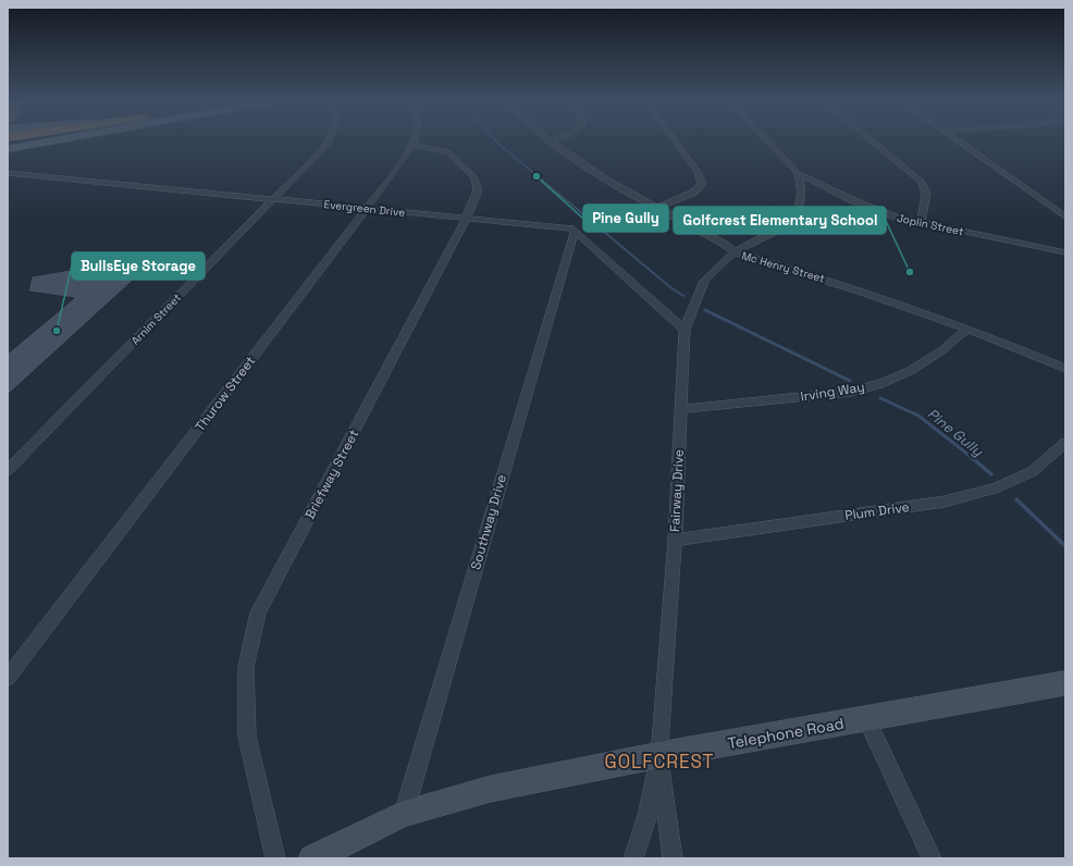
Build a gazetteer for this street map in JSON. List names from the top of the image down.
{
  "streets": {
    "main road": ["Telephone Road"],
    "street": [
      "Evergreen Drive",
      "Joplin Street",
      "Mc Henry Street",
      "Arnim Street",
      "Irving Way",
      "Thurow Street",
      "Briefway Street",
      "Fairway Drive",
      "Plum Drive",
      "Southway Drive"
    ]
  },
  "crossings": [
    ["Evergreen Drive", "Arnim Street"],
    ["Evergreen Drive", "Thurow Street"],
    ["Evergreen Drive", "Briefway Street"],
    ["Evergreen Drive", "Fairway Drive"],
    ["Evergreen Drive", "Southway Drive"],
    ["Joplin Street", "Fairway Drive"],
    ["Mc Henry Street", "Irving Way"],
    ["Mc Henry Street", "Fairway Drive"],
    ["Irving Way", "Fairway Drive"],
    ["Thurow Street", "Briefway Street"],
    ["Fairway Drive", "Plum Drive"],
    ["Fairway Drive", "Telephone Road"],
    ["Southway Drive", "Telephone Road"]
  ],
  "districts": ["GOLFCREST"],
  "water": ["Pine Gully"],
  "places": ["Pine Gully", "Golfcrest Elementary School", "BullsEye Storage"]
}
